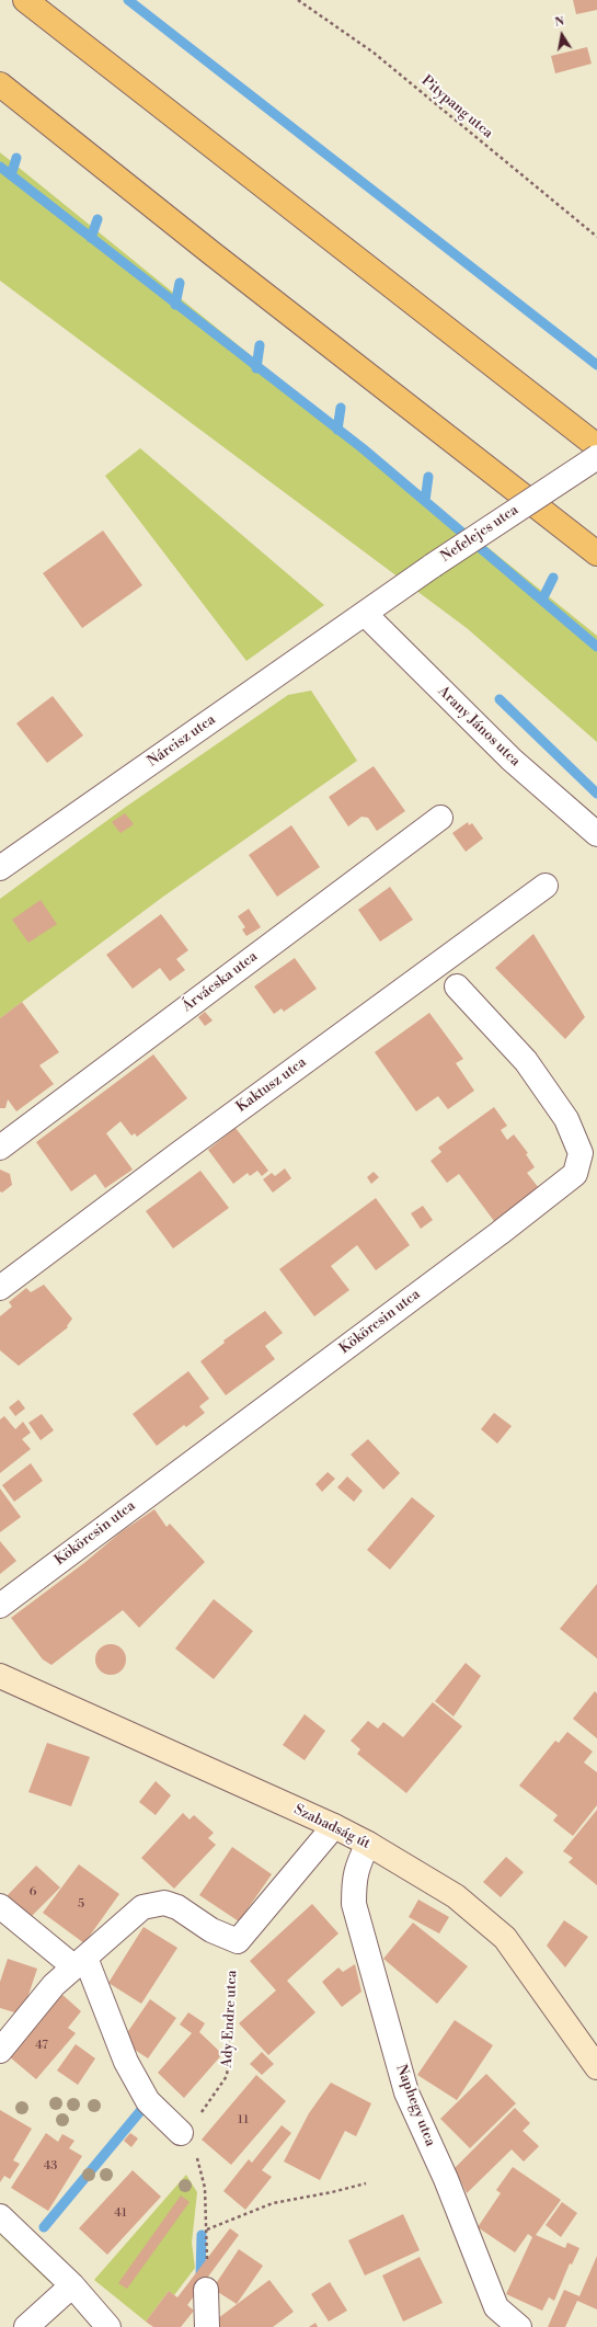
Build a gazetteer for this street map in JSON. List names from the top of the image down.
{
  "streets": {
    "main road": ["Szabadság út"],
    "street": [
      "Nefelejcs utca",
      "Arany János utca",
      "Nárcisz utca",
      "Árvácska utca",
      "Kaktusz utca",
      "Kökörcsin utca",
      "Naphegy utca"
    ],
    "path": ["Pitypang utca", "Ady Endre utca"]
  },
  "crossings": [
    ["Nefelejcs utca", "Arany János utca"],
    ["Nefelejcs utca", "Nárcisz utca"],
    ["Arany János utca", "Nárcisz utca"],
    ["Szabadság út", "Naphegy utca"]
  ],
  "house_numbers": [
    "6",
    "5",
    "47",
    "11",
    "43",
    "41"
  ],
  "north": "top"
}
